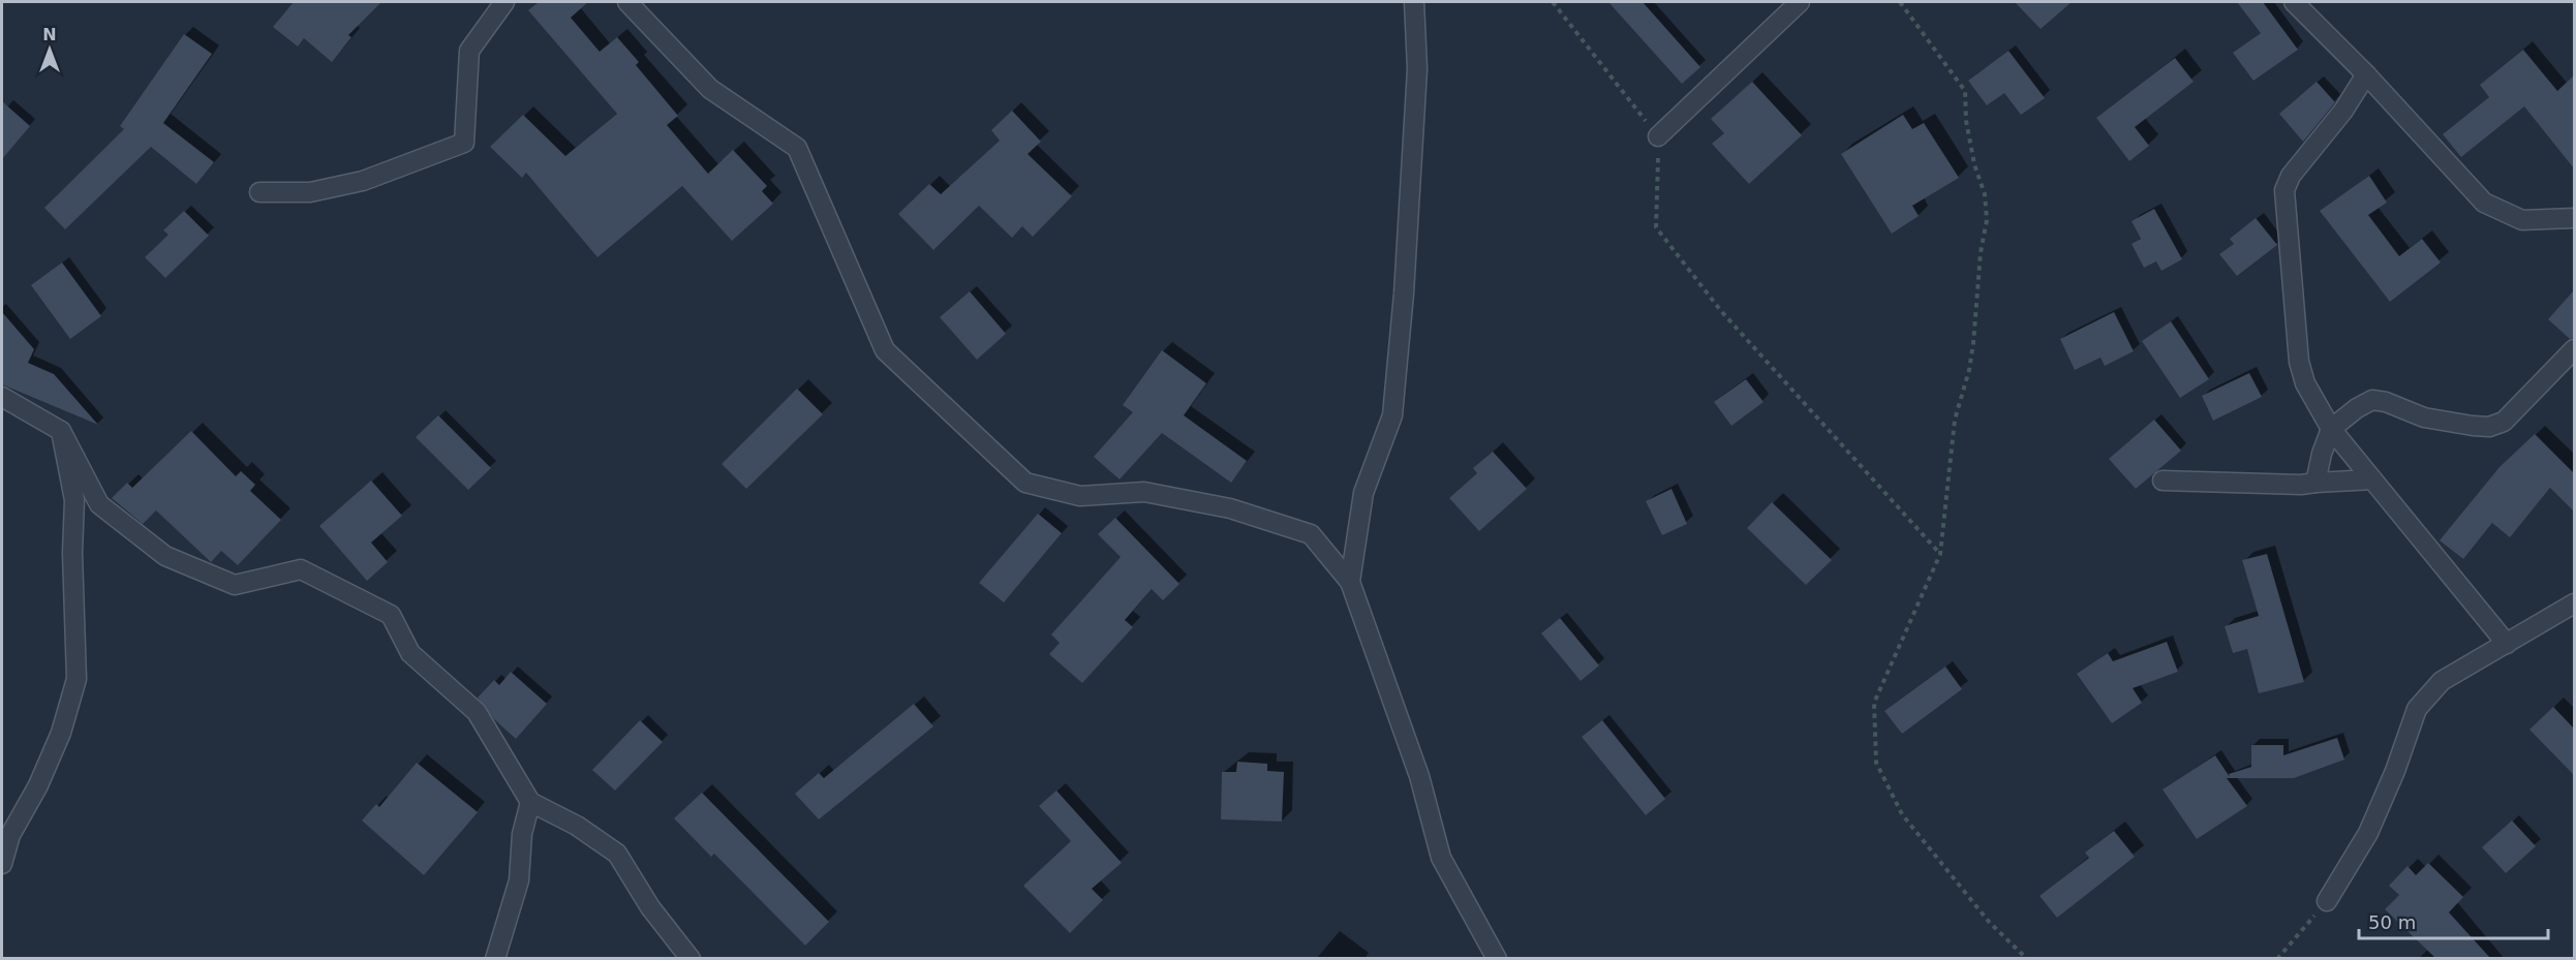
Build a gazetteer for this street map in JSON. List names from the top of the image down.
{
  "scale_bar": "50 m",
  "north": "top"
}
